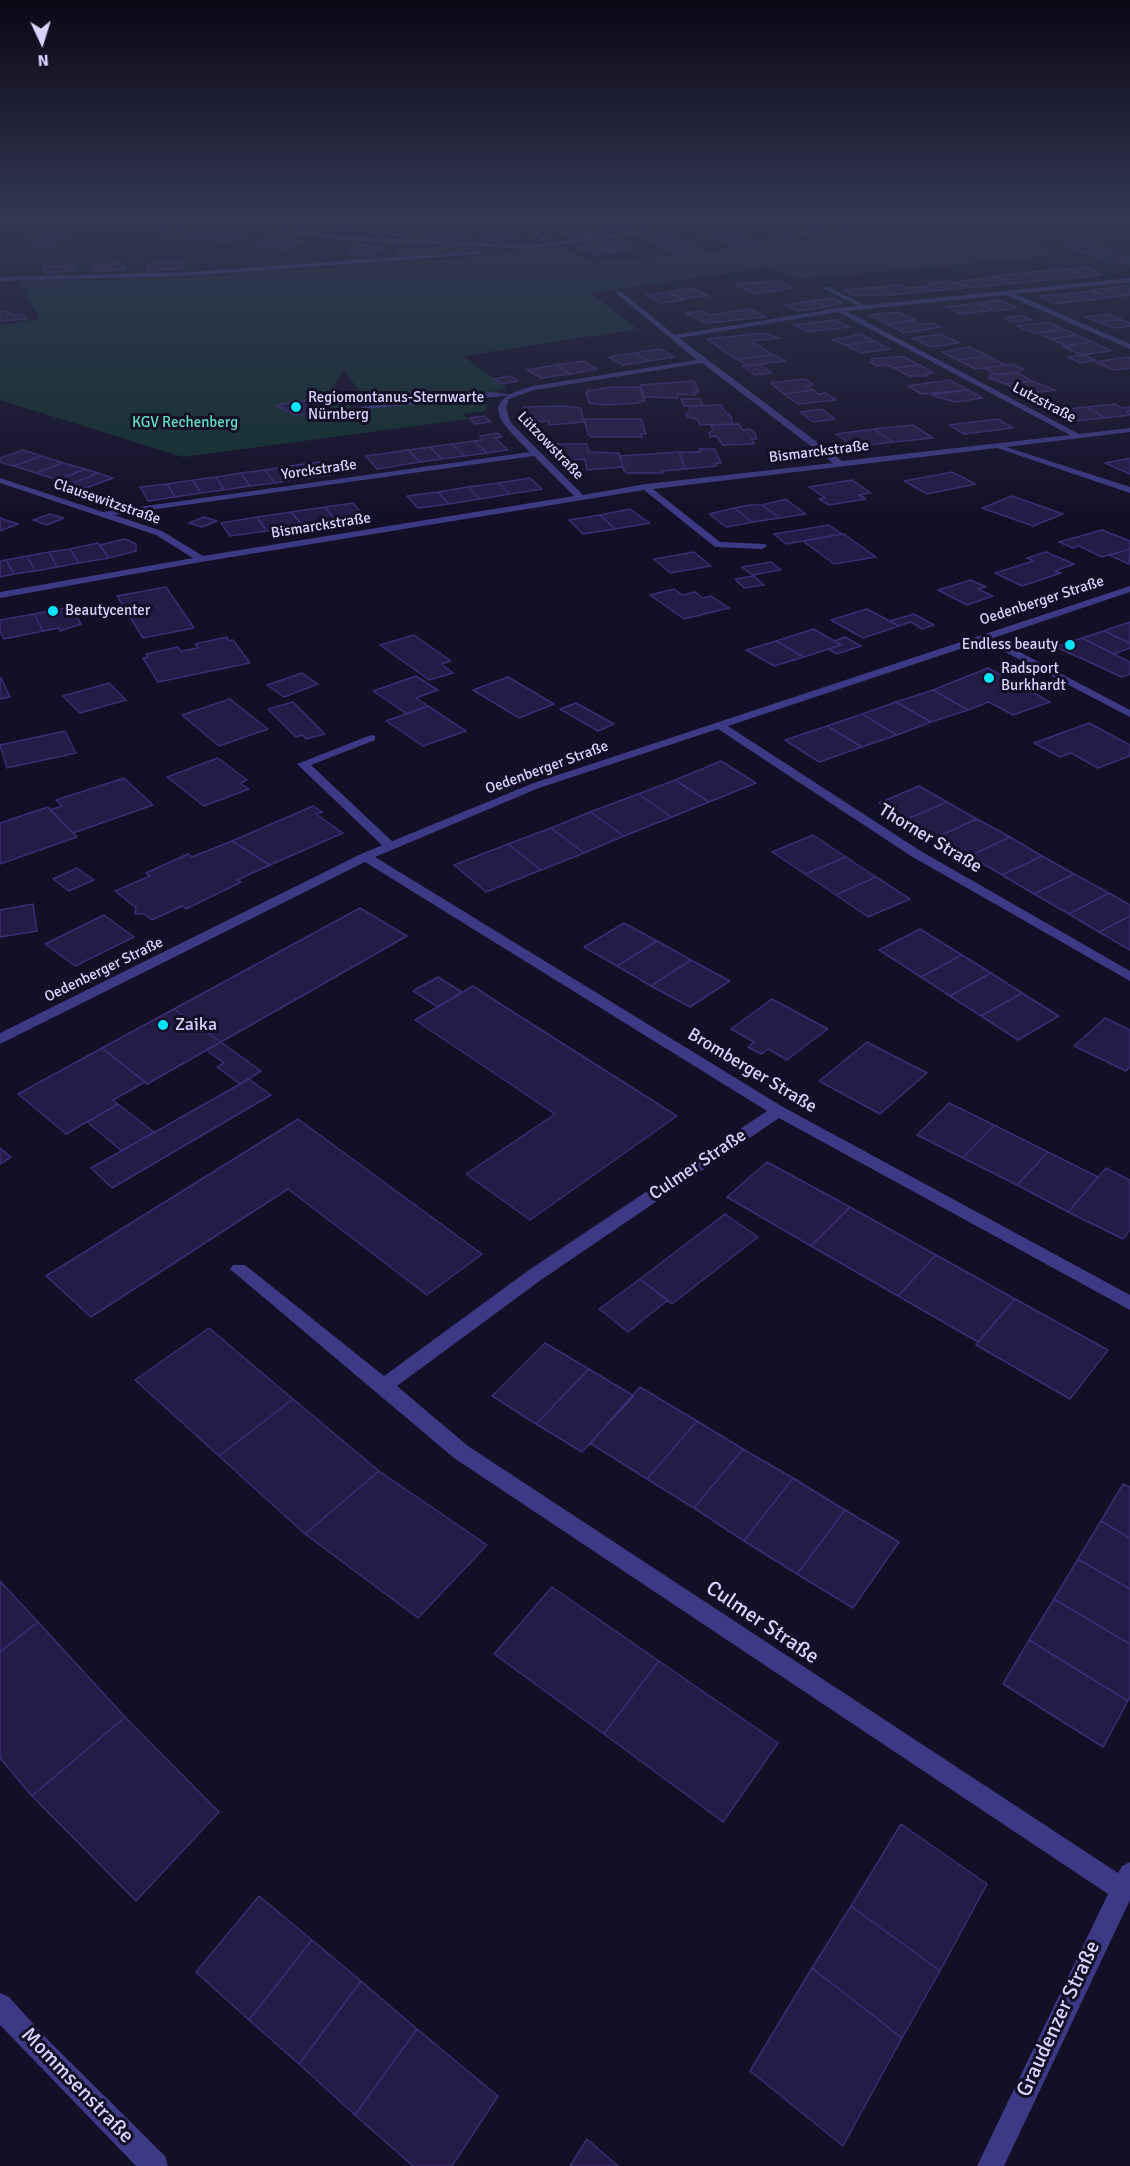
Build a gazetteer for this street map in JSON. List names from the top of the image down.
{
  "streets": {
    "street": [
      "Lutzstraße",
      "Lützowstraße",
      "Bismarckstraße",
      "Yorckstraße",
      "Clausewitzstraße",
      "Oedenberger Straße",
      "Thorner Straße",
      "Bromberger Straße",
      "Culmer Straße",
      "Graudenzer Straße",
      "Mommsenstraße"
    ]
  },
  "crossings": [
    ["Lutzstraße", "Bismarckstraße"],
    ["Lützowstraße", "Bismarckstraße"],
    ["Lützowstraße", "Yorckstraße"],
    ["Bismarckstraße", "Clausewitzstraße"],
    ["Yorckstraße", "Clausewitzstraße"],
    ["Oedenberger Straße", "Thorner Straße"],
    ["Oedenberger Straße", "Bromberger Straße"],
    ["Bromberger Straße", "Culmer Straße"],
    ["Culmer Straße", "Graudenzer Straße"]
  ],
  "parks": ["KGV Rechenberg"],
  "places": [
    "Regiomontanus-Sternwarte Nürnberg",
    "Beautycenter",
    "Endless beauty",
    "Radsport Burkhardt",
    "Zaika"
  ],
  "north": "bottom"
}
